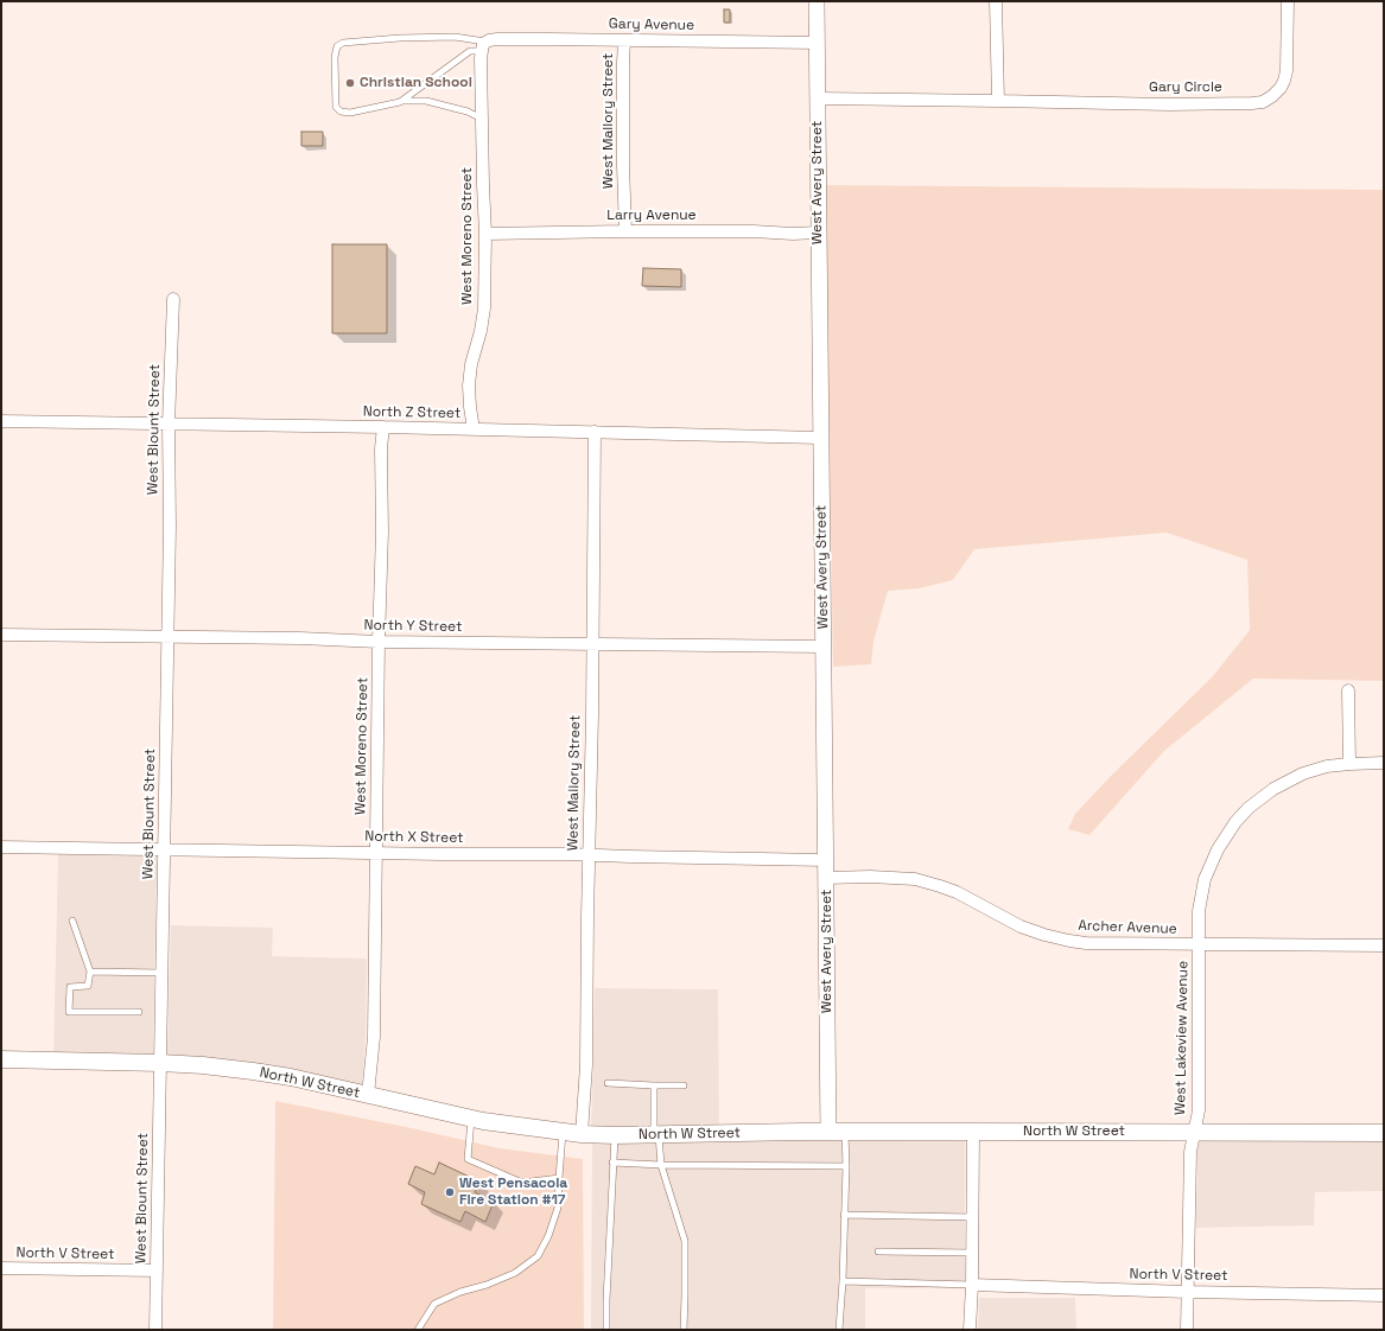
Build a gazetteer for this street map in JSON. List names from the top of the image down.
{
  "streets": {
    "main road": ["North W Street"],
    "street": [
      "Gary Avenue",
      "Gary Circle",
      "West Mallory Street",
      "West Avery Street",
      "Larry Avenue",
      "West Moreno Street",
      "North Z Street",
      "West Blount Street",
      "North Y Street",
      "North X Street",
      "Archer Avenue",
      "West Lakeview Avenue",
      "North V Street"
    ]
  },
  "crossings": [
    ["Gary Avenue", "West Mallory Street"],
    ["Gary Avenue", "West Avery Street"],
    ["Gary Avenue", "West Moreno Street"],
    ["Gary Circle", "West Avery Street"],
    ["West Mallory Street", "Larry Avenue"],
    ["West Mallory Street", "North Z Street"],
    ["West Mallory Street", "North Y Street"],
    ["West Mallory Street", "North X Street"],
    ["West Mallory Street", "North W Street"],
    ["West Avery Street", "Larry Avenue"],
    ["West Avery Street", "North Z Street"],
    ["West Avery Street", "North Y Street"],
    ["West Avery Street", "North X Street"],
    ["West Avery Street", "Archer Avenue"],
    ["West Avery Street", "North W Street"],
    ["Larry Avenue", "West Moreno Street"],
    ["West Moreno Street", "North Z Street"],
    ["West Moreno Street", "North Y Street"],
    ["West Moreno Street", "North X Street"],
    ["West Moreno Street", "North W Street"],
    ["North Z Street", "West Blount Street"],
    ["West Blount Street", "North Y Street"],
    ["West Blount Street", "North X Street"],
    ["West Blount Street", "North W Street"],
    ["West Blount Street", "North V Street"],
    ["Archer Avenue", "West Lakeview Avenue"],
    ["West Lakeview Avenue", "North W Street"],
    ["West Lakeview Avenue", "North V Street"]
  ],
  "places": ["Christian School", "West Pensacola Fire Station #17"]
}
